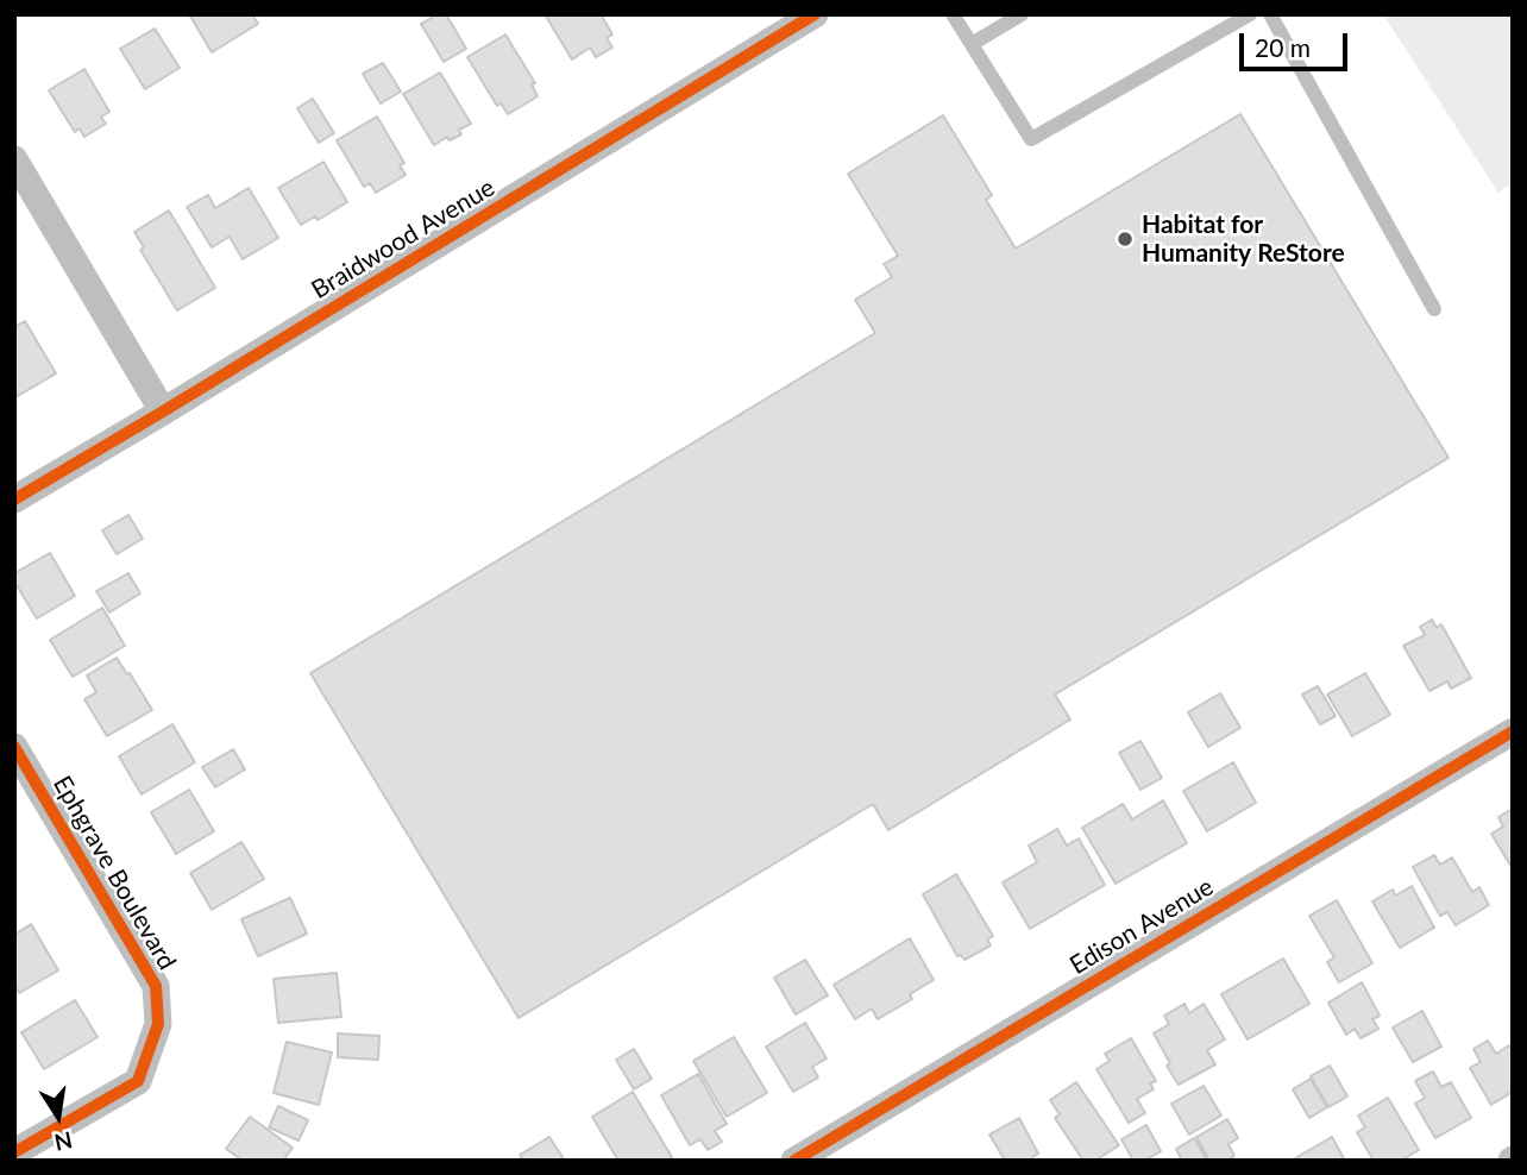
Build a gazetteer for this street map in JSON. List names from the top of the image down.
{
  "streets": {
    "street": ["Braidwood Avenue", "Ephgrave Boulevard", "Edison Avenue"]
  },
  "places": ["Habitat for Humanity ReStore"],
  "scale_bar": "20 m",
  "north": "bottom"
}
